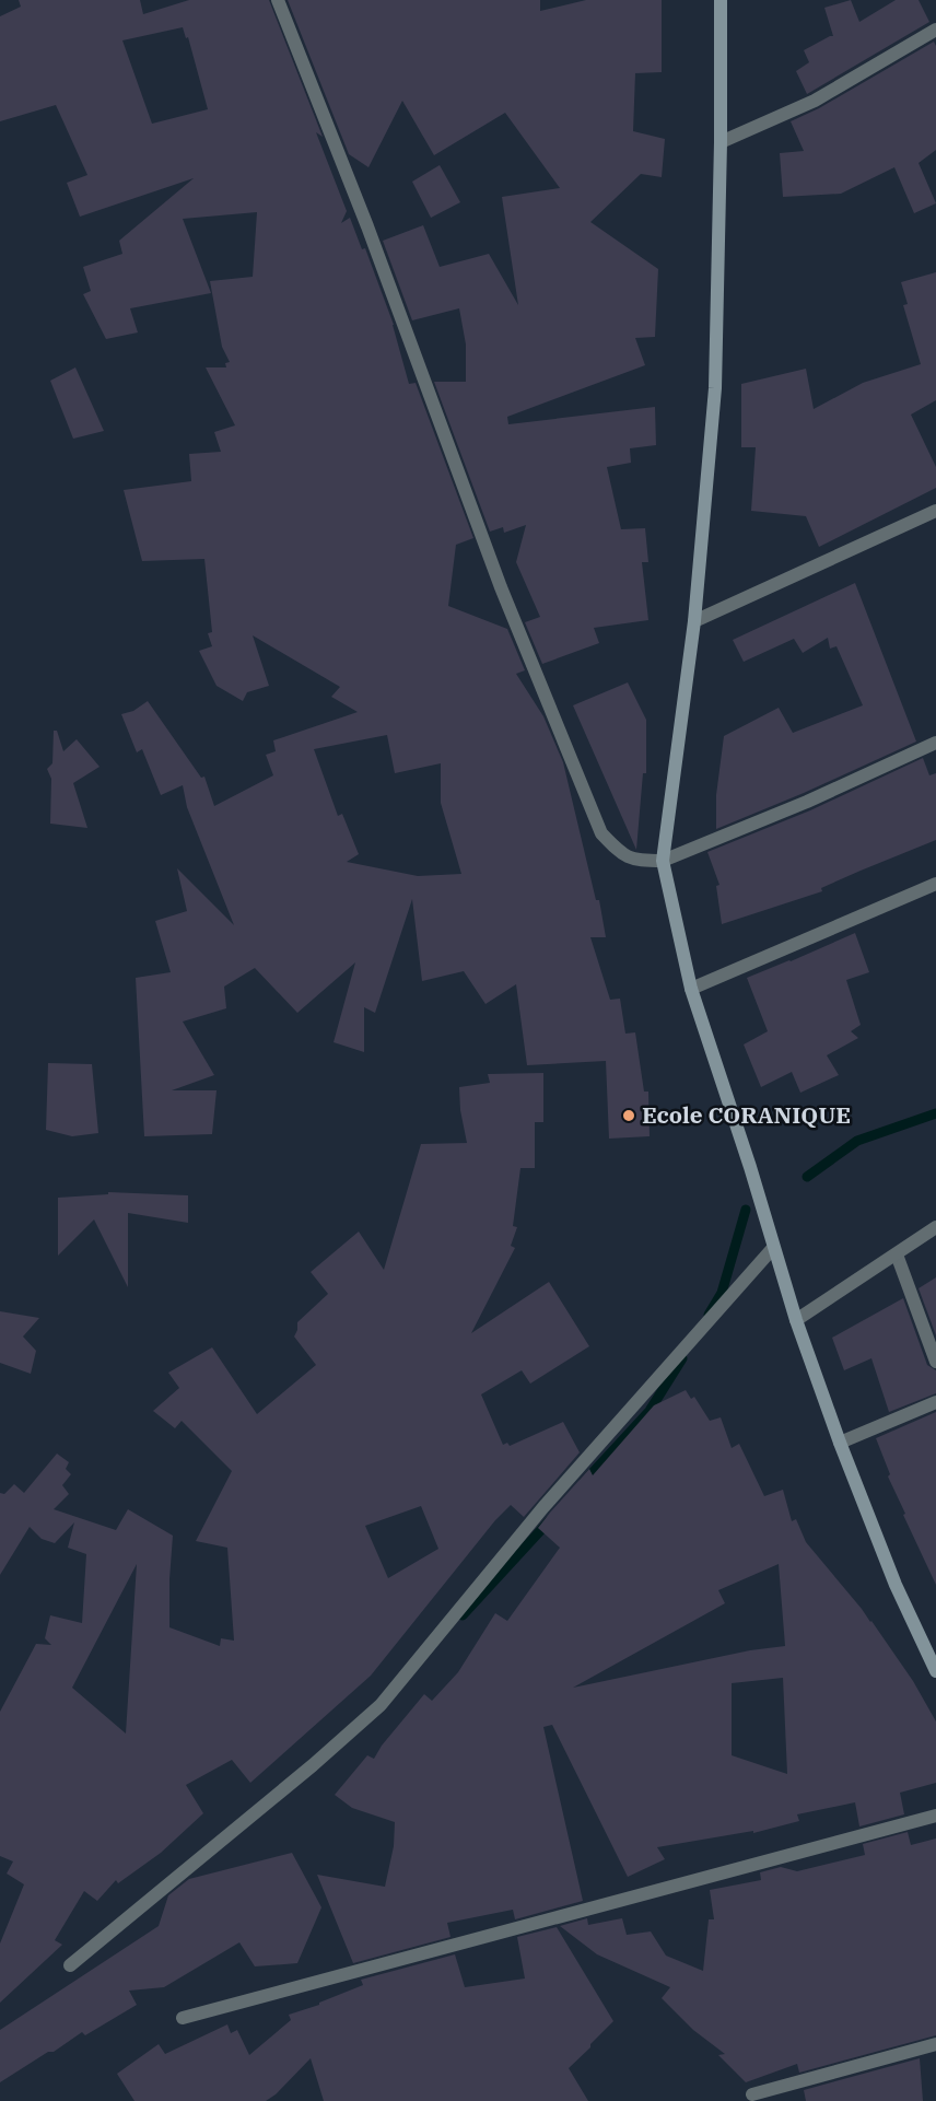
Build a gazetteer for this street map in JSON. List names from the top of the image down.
{
  "places": ["Ecole CORANIQUE"]
}
